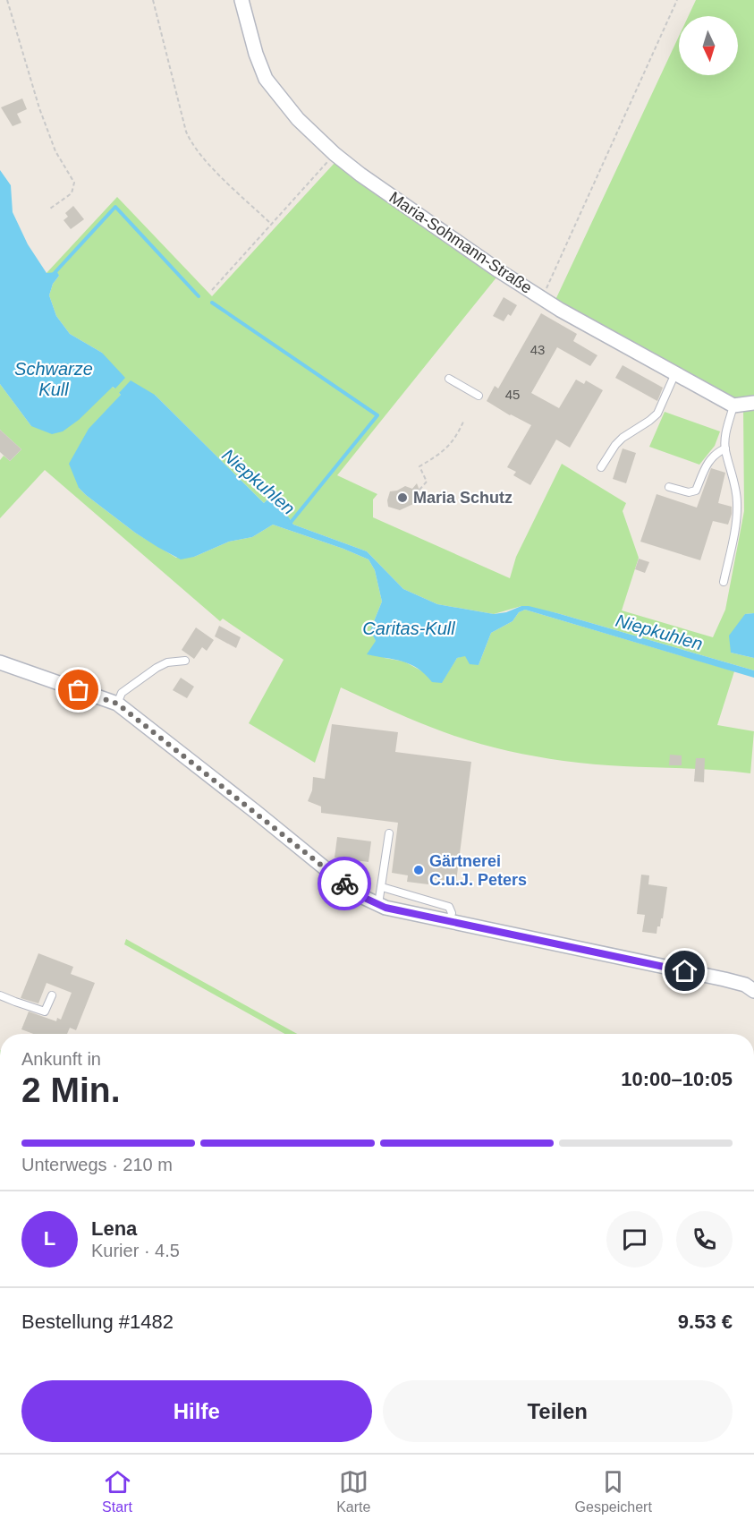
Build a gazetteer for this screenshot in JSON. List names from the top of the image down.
{
  "streets": {
    "street": ["Maria-Sohmann-Straße"]
  },
  "water": ["Schwarze Kull", "Niepkuhlen", "Caritas-Kull"],
  "places": ["Maria Schutz", "Gärtnerei C.u.J. Peters"],
  "house_numbers": ["43", "45"],
  "north": "bottom",
  "page": {
    "heading": ["2 Min.", "Ankunft in", "10:00–10:05"],
    "panel": [
      "Lena",
      "Kurier · 4.5",
      "Bestellung #1482",
      "9.53 €"
    ],
    "bar": "Unterwegs · 210 m",
    "round": "L",
    "buttons": ["Hilfe", "Teilen"],
    "tabs": ["Start", "Karte", "Gespeichert"]
  }
}
